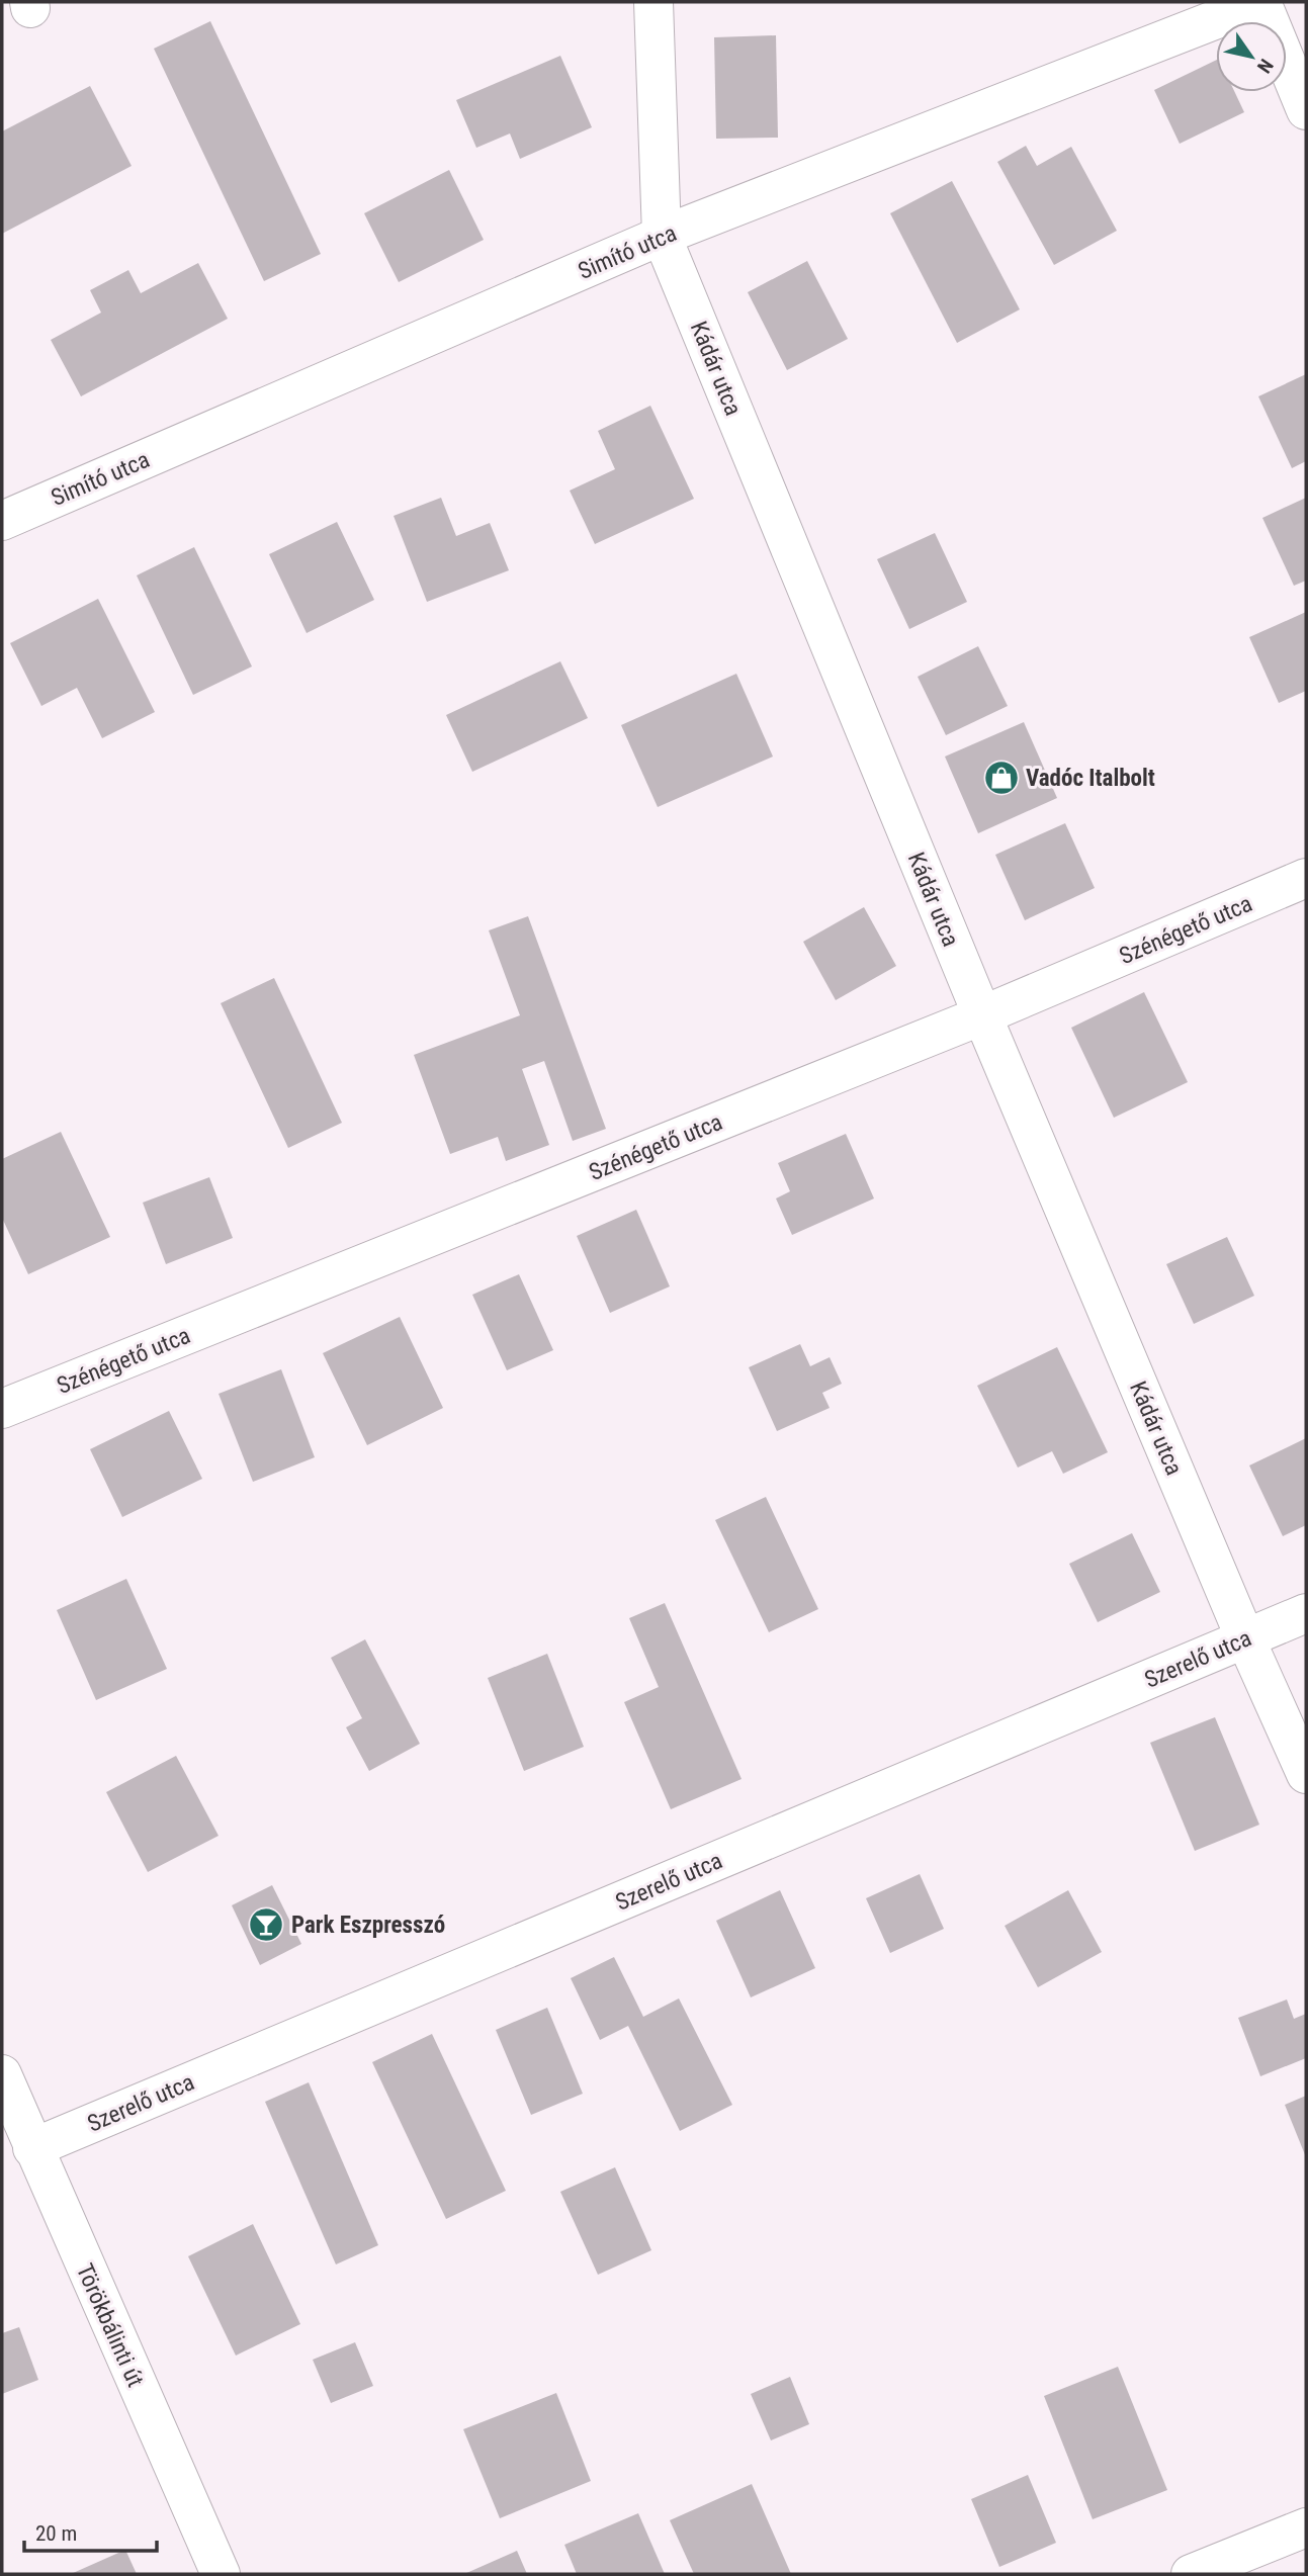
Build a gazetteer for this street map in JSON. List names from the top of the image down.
{
  "streets": {
    "street": [
      "Simító utca",
      "Kádár utca",
      "Szénégető utca",
      "Szerelő utca",
      "Törökbálinti út"
    ]
  },
  "crossings": [
    ["Simító utca", "Kádár utca"],
    ["Kádár utca", "Szénégető utca"],
    ["Kádár utca", "Szerelő utca"],
    ["Szerelő utca", "Törökbálinti út"]
  ],
  "places": {
    "shop": ["Vadóc Italbolt"],
    "bar": ["Park Eszpresszó"]
  },
  "scale_bar": "20 m",
  "north": "bottom right"
}
